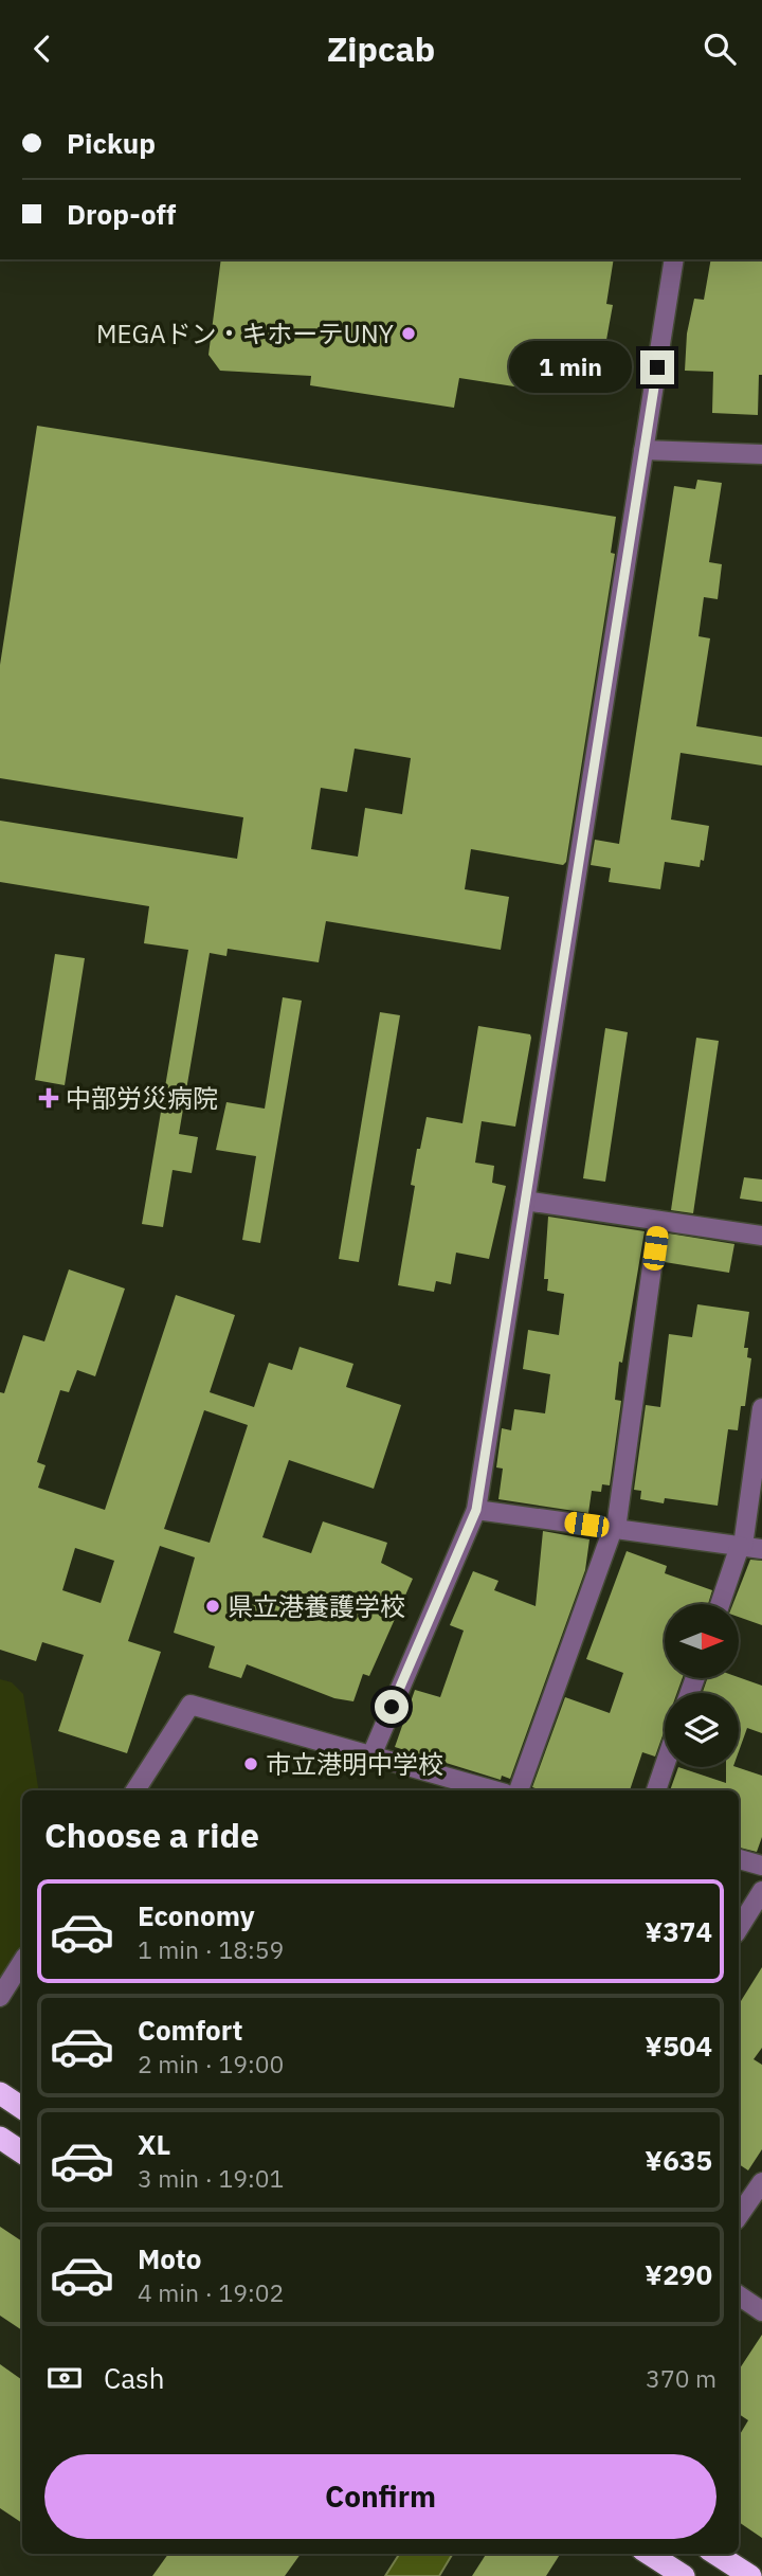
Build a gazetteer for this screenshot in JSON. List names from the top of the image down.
{
  "places": {
    "other": ["MEGAドン・キホーテUNY", "県立港養護学校", "市立港明中学校"],
    "health": ["中部労災病院"]
  },
  "north": "right",
  "page": {
    "header": "Zipcab",
    "banner": ["Pickup", "Drop-off"],
    "bubble": "1 min",
    "heading": "Choose a ride",
    "list": [
      {
        "name": "Economy",
        "note": "1 min · 18:59",
        "value": "¥374"
      },
      {
        "name": "Comfort",
        "note": "2 min · 19:00",
        "value": "¥504"
      },
      {
        "name": "XL",
        "note": "3 min · 19:01",
        "value": "¥635"
      },
      {
        "name": "Moto",
        "note": "4 min · 19:02",
        "value": "¥290"
      }
    ],
    "pay": ["Cash", "370 m"],
    "buttons": "Confirm"
  }
}
